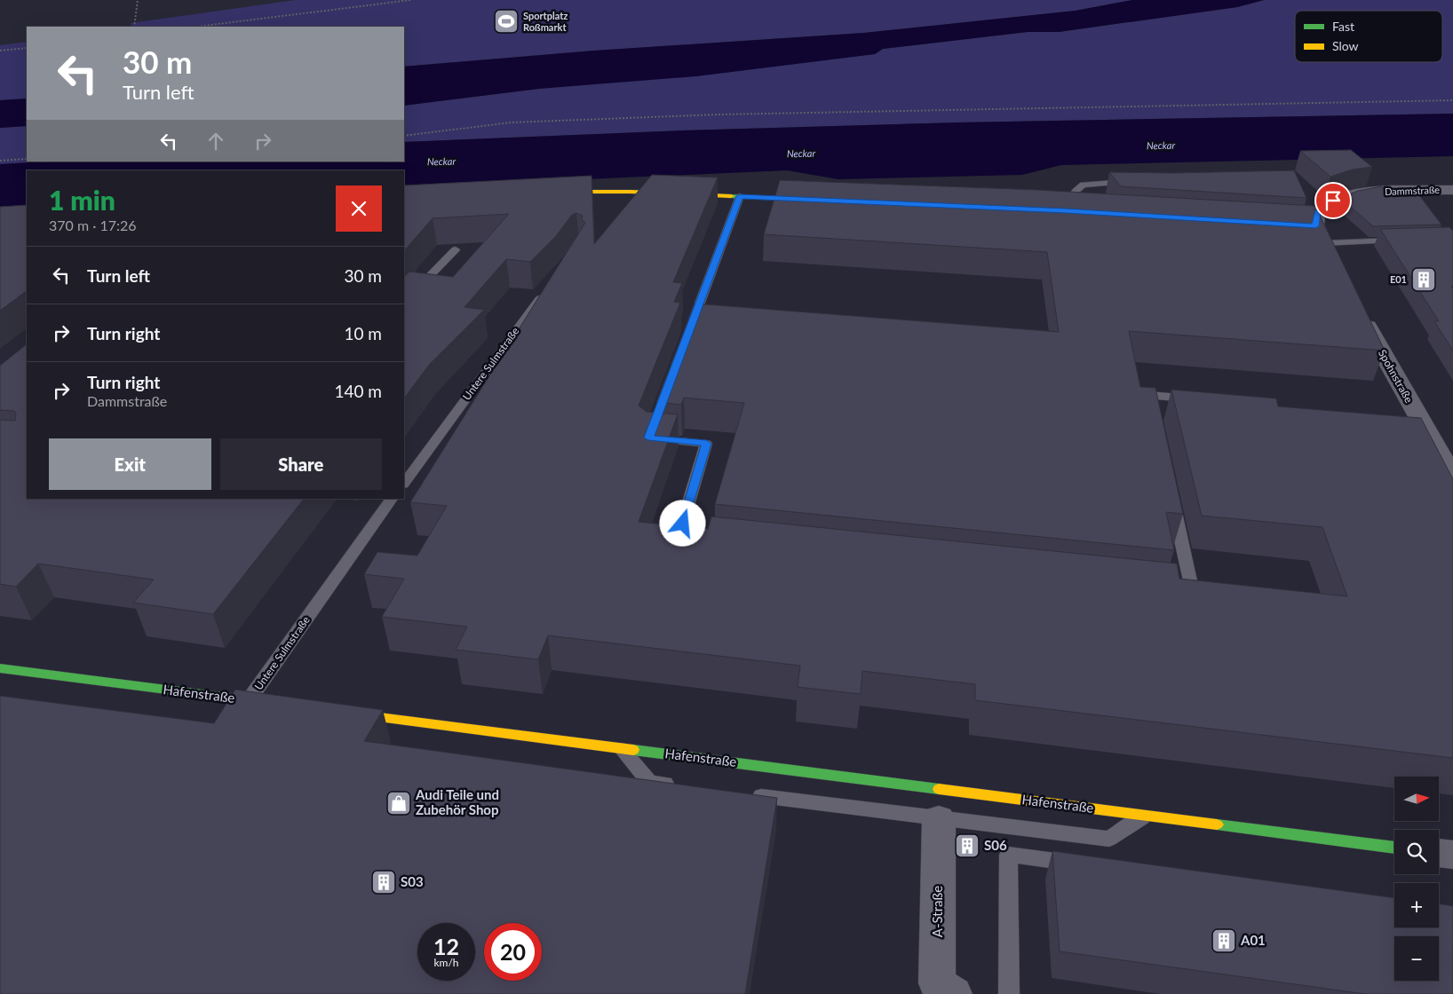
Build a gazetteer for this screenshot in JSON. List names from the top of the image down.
{
  "streets": {
    "street": [
      "Dammstraße",
      "Spohnstraße",
      "Hafenstraße",
      "A-Straße"
    ],
    "lane": ["Untere Sulmstraße"]
  },
  "crossings": [
    ["Untere Sulmstraße", "Hafenstraße"]
  ],
  "water": ["Neckar"],
  "places": {
    "sports": ["Sportplatz Roßmarkt"],
    "building": [
      "E01",
      "S06",
      "S03",
      "A01"
    ],
    "shop": ["Audi Teile und Zubehör Shop"]
  },
  "legend": ["Fast", "Slow"],
  "north": "right",
  "page": {
    "turn": ["30 m", "Turn left"],
    "heading": ["1 min", "370 m · 17:26"],
    "list": [
      {
        "name": "Turn left",
        "value": "30 m"
      },
      {
        "name": "Turn right",
        "value": "10 m"
      },
      {
        "name": "Turn right",
        "note": "Dammstraße",
        "value": "140 m"
      }
    ],
    "buttons": ["Exit", "Share"],
    "map_buttons": ["+", "−"],
    "speed": "12 km/h",
    "limit": "20"
  }
}
